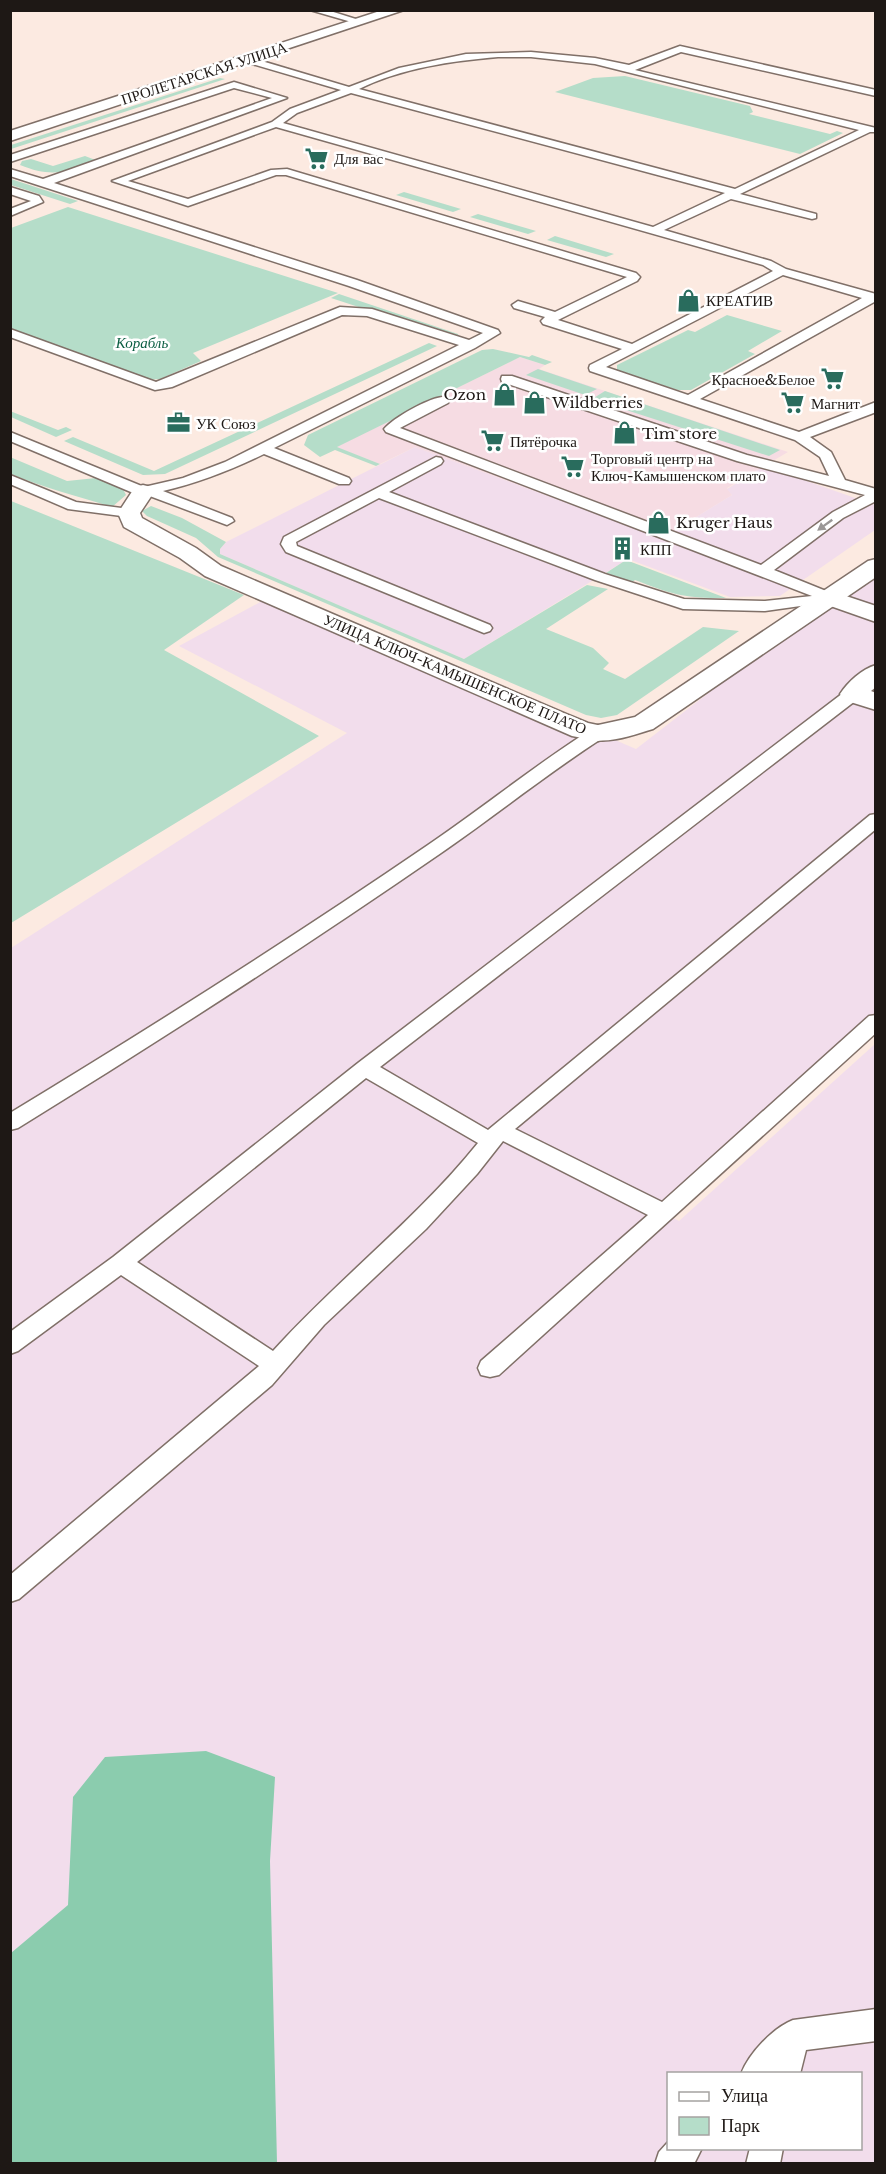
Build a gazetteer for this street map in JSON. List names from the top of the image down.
{
  "streets": {
    "street": ["ПРОЛЕТАРСКАЯ УЛИЦА", "УЛИЦА КЛЮЧ-КАМЫШЕНСКОЕ ПЛАТО"]
  },
  "parks": ["Корабль"],
  "places": {
    "supermarket": [
      "Для вас",
      "Красное&Белое",
      "Магнит",
      "Пятёрочка",
      "Торговый центр на Ключ-Камышенском плато"
    ],
    "shop": [
      "КРЕАТИВ",
      "Ozon",
      "Wildberries",
      "Tim store",
      "Kruger Haus"
    ],
    "office": ["УК Союз"],
    "building": ["КПП"]
  },
  "legend": ["Улица", "Парк"]
}
